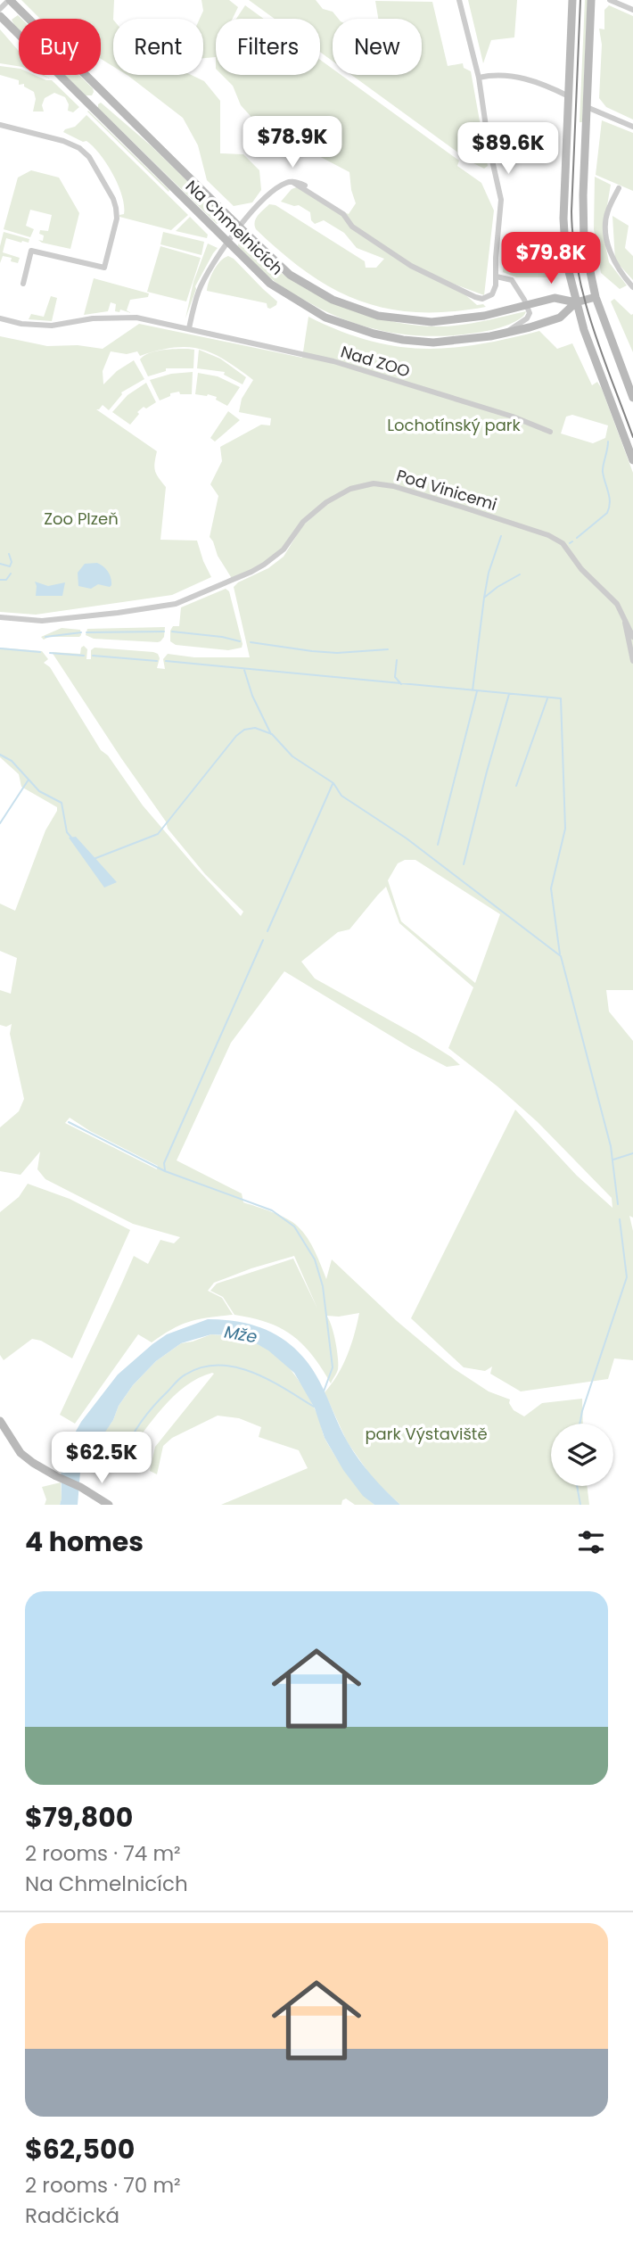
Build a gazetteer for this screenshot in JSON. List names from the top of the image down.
{
  "streets": {
    "street": ["Na Chmelnicích", "Nad ZOO", "Pod Vinicemi"]
  },
  "water": ["Mže"],
  "parks": ["Lochotínský park", "Zoo Plzeň", "park Výstaviště"],
  "page": {
    "chip": [
      "Buy",
      "Rent",
      "Filters",
      "New"
    ],
    "price": [
      "$78.9K",
      "$89.6K",
      "$79.8K",
      "$62.5K"
    ],
    "heading": "4 homes",
    "list": [
      {
        "name": "$79,800",
        "note": "2 rooms · 74 m² · Na Chmelnicích"
      },
      {
        "name": "$62,500",
        "note": "2 rooms · 70 m² · Radčická"
      }
    ]
  }
}
